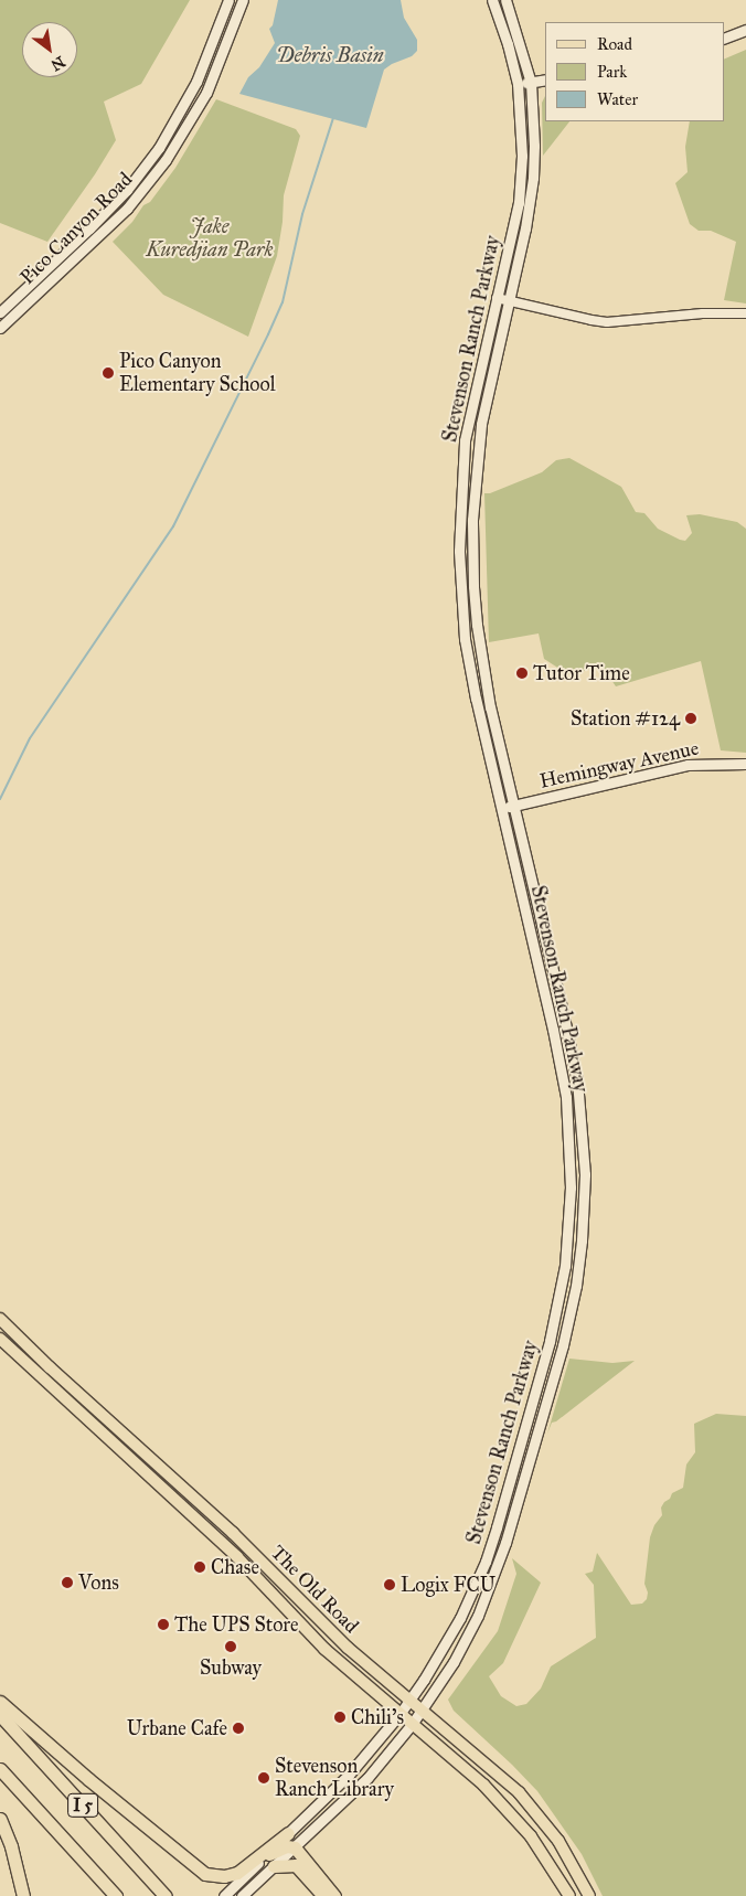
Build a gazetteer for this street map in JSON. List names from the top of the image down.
{
  "streets": {
    "highway": ["I 5"],
    "main road": [
      "Pico Canyon Road",
      "Stevenson Ranch Parkway",
      "Hemingway Avenue",
      "The Old Road"
    ]
  },
  "crossings": [
    ["Stevenson Ranch Parkway", "Hemingway Avenue"],
    ["Stevenson Ranch Parkway", "The Old Road"]
  ],
  "water": ["Debris Basin"],
  "parks": ["Jake Kuredjian Park"],
  "places": [
    "Pico Canyon Elementary School",
    "Tutor Time",
    "Station #124",
    "Chase",
    "Vons",
    "Logix FCU",
    "The UPS Store",
    "Subway",
    "Chili's",
    "Urbane Cafe",
    "Stevenson Ranch Library"
  ],
  "legend": ["Road", "Park", "Water"],
  "north": "bottom right"
}
